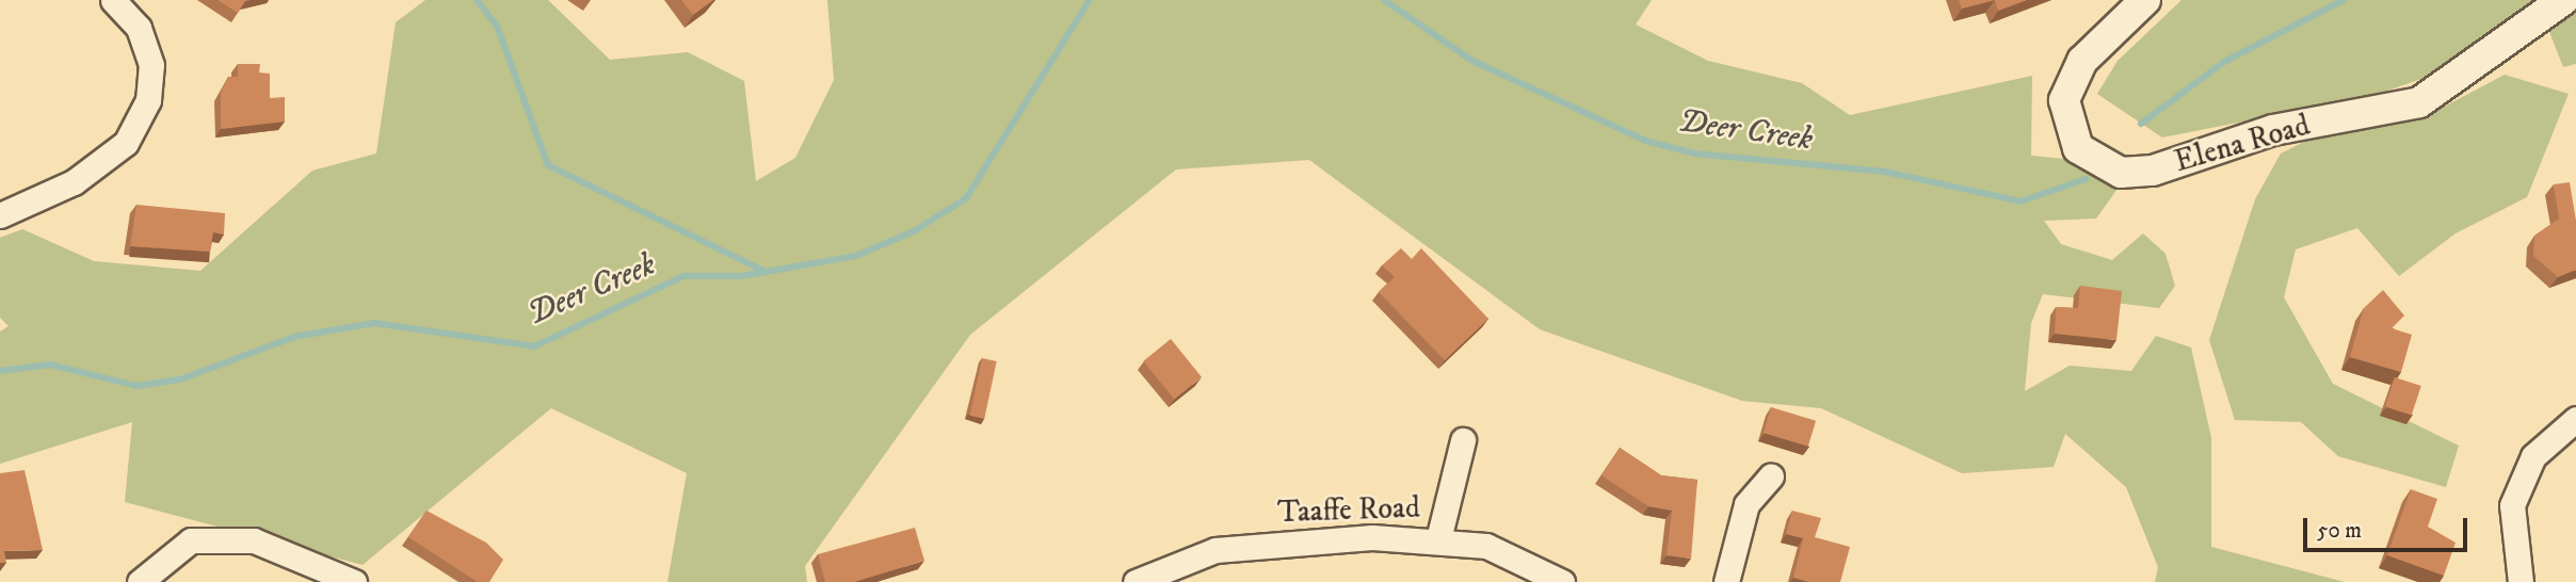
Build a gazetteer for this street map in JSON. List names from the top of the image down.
{
  "streets": {
    "street": ["Elena Road", "Taaffe Road"]
  },
  "water": ["Deer Creek"],
  "scale_bar": "50 m"
}
